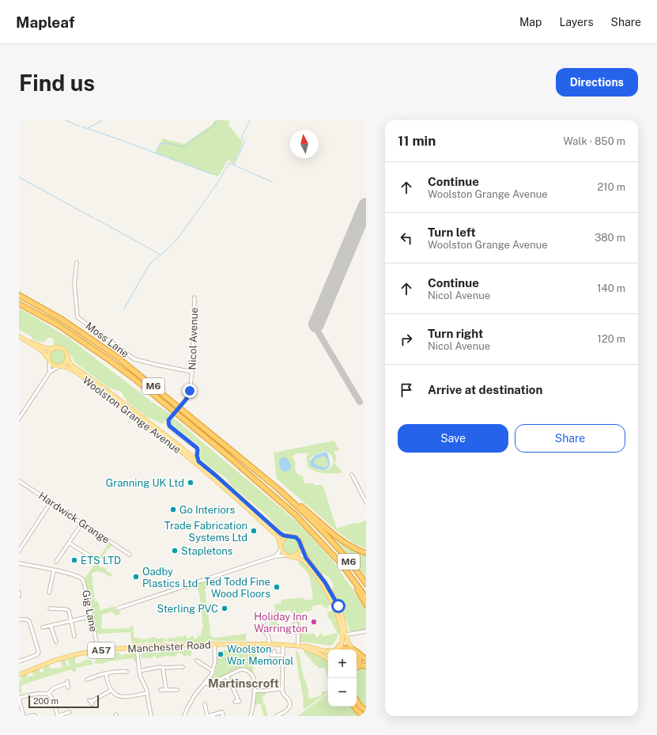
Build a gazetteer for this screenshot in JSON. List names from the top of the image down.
{
  "streets": {
    "highway": ["M6"],
    "main road": ["Woolston Grange Avenue", "Manchester Road", "A57"],
    "street": [
      "Nicol Avenue",
      "Moss Lane",
      "Hardwick Grange",
      "Gig Lane"
    ]
  },
  "crossings": [
    ["Nicol Avenue", "Moss Lane"],
    ["Nicol Avenue", "Woolston Grange Avenue"],
    ["Gig Lane", "Manchester Road"]
  ],
  "districts": ["Martinscroft"],
  "places": [
    "Granning UK Ltd",
    "Go Interiors",
    "Trade Fabrication Systems Ltd",
    "Stapletons",
    "ETS LTD",
    "Oadby Plastics Ltd",
    "Ted Todd Fine Wood Floors",
    "Sterling PVC",
    "Holiday Inn Warrington",
    "Woolston War Memorial"
  ],
  "scale_bar": "200 m",
  "north": "top",
  "page": {
    "header": "Mapleaf",
    "nav": ["Map", "Layers", "Share"],
    "buttons": [
      "Directions",
      ["Save", "Share"]
    ],
    "title": "Find us",
    "heading": ["11 min", "Walk · 850 m"],
    "list": [
      ["Continue", "Woolston Grange Avenue", "210 m"],
      ["Turn left", "Woolston Grange Avenue", "380 m"],
      ["Continue", "Nicol Avenue", "140 m"],
      ["Turn right", "Nicol Avenue", "120 m"],
      "Arrive at destination"
    ],
    "map_buttons": ["+", "−"],
    "scale": "200 m"
  }
}
